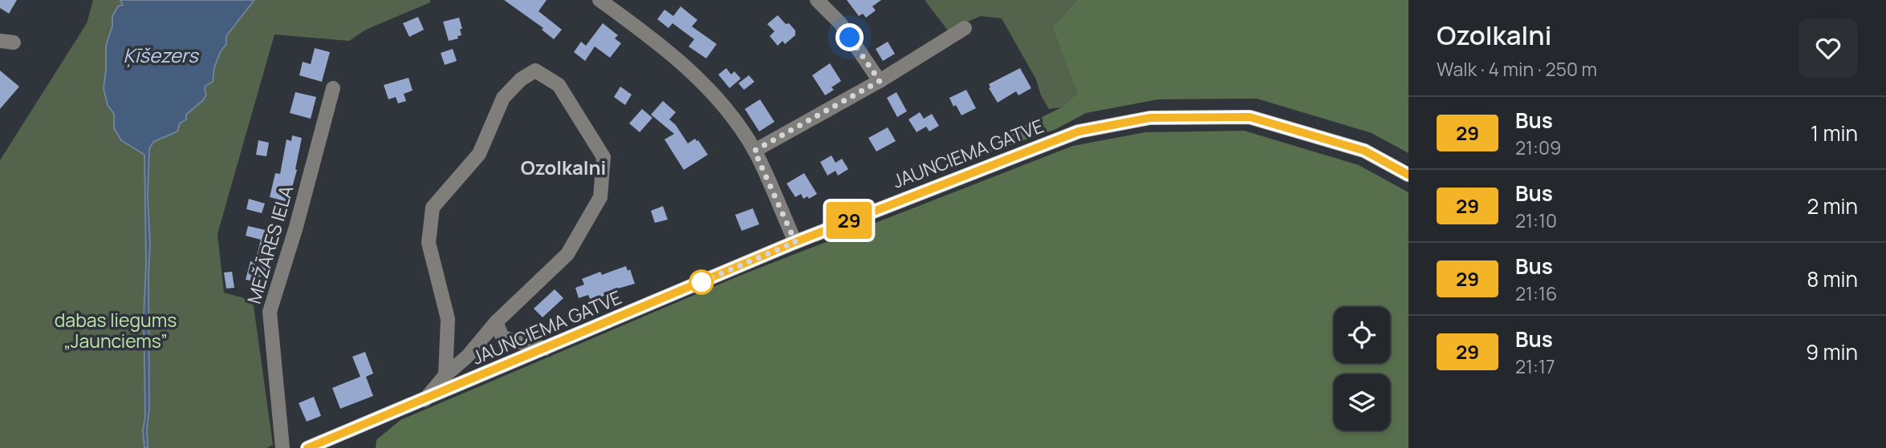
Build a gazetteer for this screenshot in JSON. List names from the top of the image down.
{
  "streets": {
    "main road": ["JAUNCIEMA GATVE"],
    "street": ["MEŽĀRES IELA"]
  },
  "districts": ["Ozolkalni"],
  "water": ["Ķīšezers"],
  "parks": ["dabas liegums „Jaunciems”"],
  "lines": ["bus line 29"],
  "page": {
    "on_map": "29",
    "heading": ["Ozolkalni", "Walk · 4 min · 250 m"],
    "list": [
      {
        "mark": "29",
        "name": "Bus",
        "note": "21:09",
        "value": "1 min"
      },
      {
        "mark": "29",
        "name": "Bus",
        "note": "21:10",
        "value": "2 min"
      },
      {
        "mark": "29",
        "name": "Bus",
        "note": "21:16",
        "value": "8 min"
      },
      {
        "mark": "29",
        "name": "Bus",
        "note": "21:17",
        "value": "9 min"
      }
    ]
  }
}
